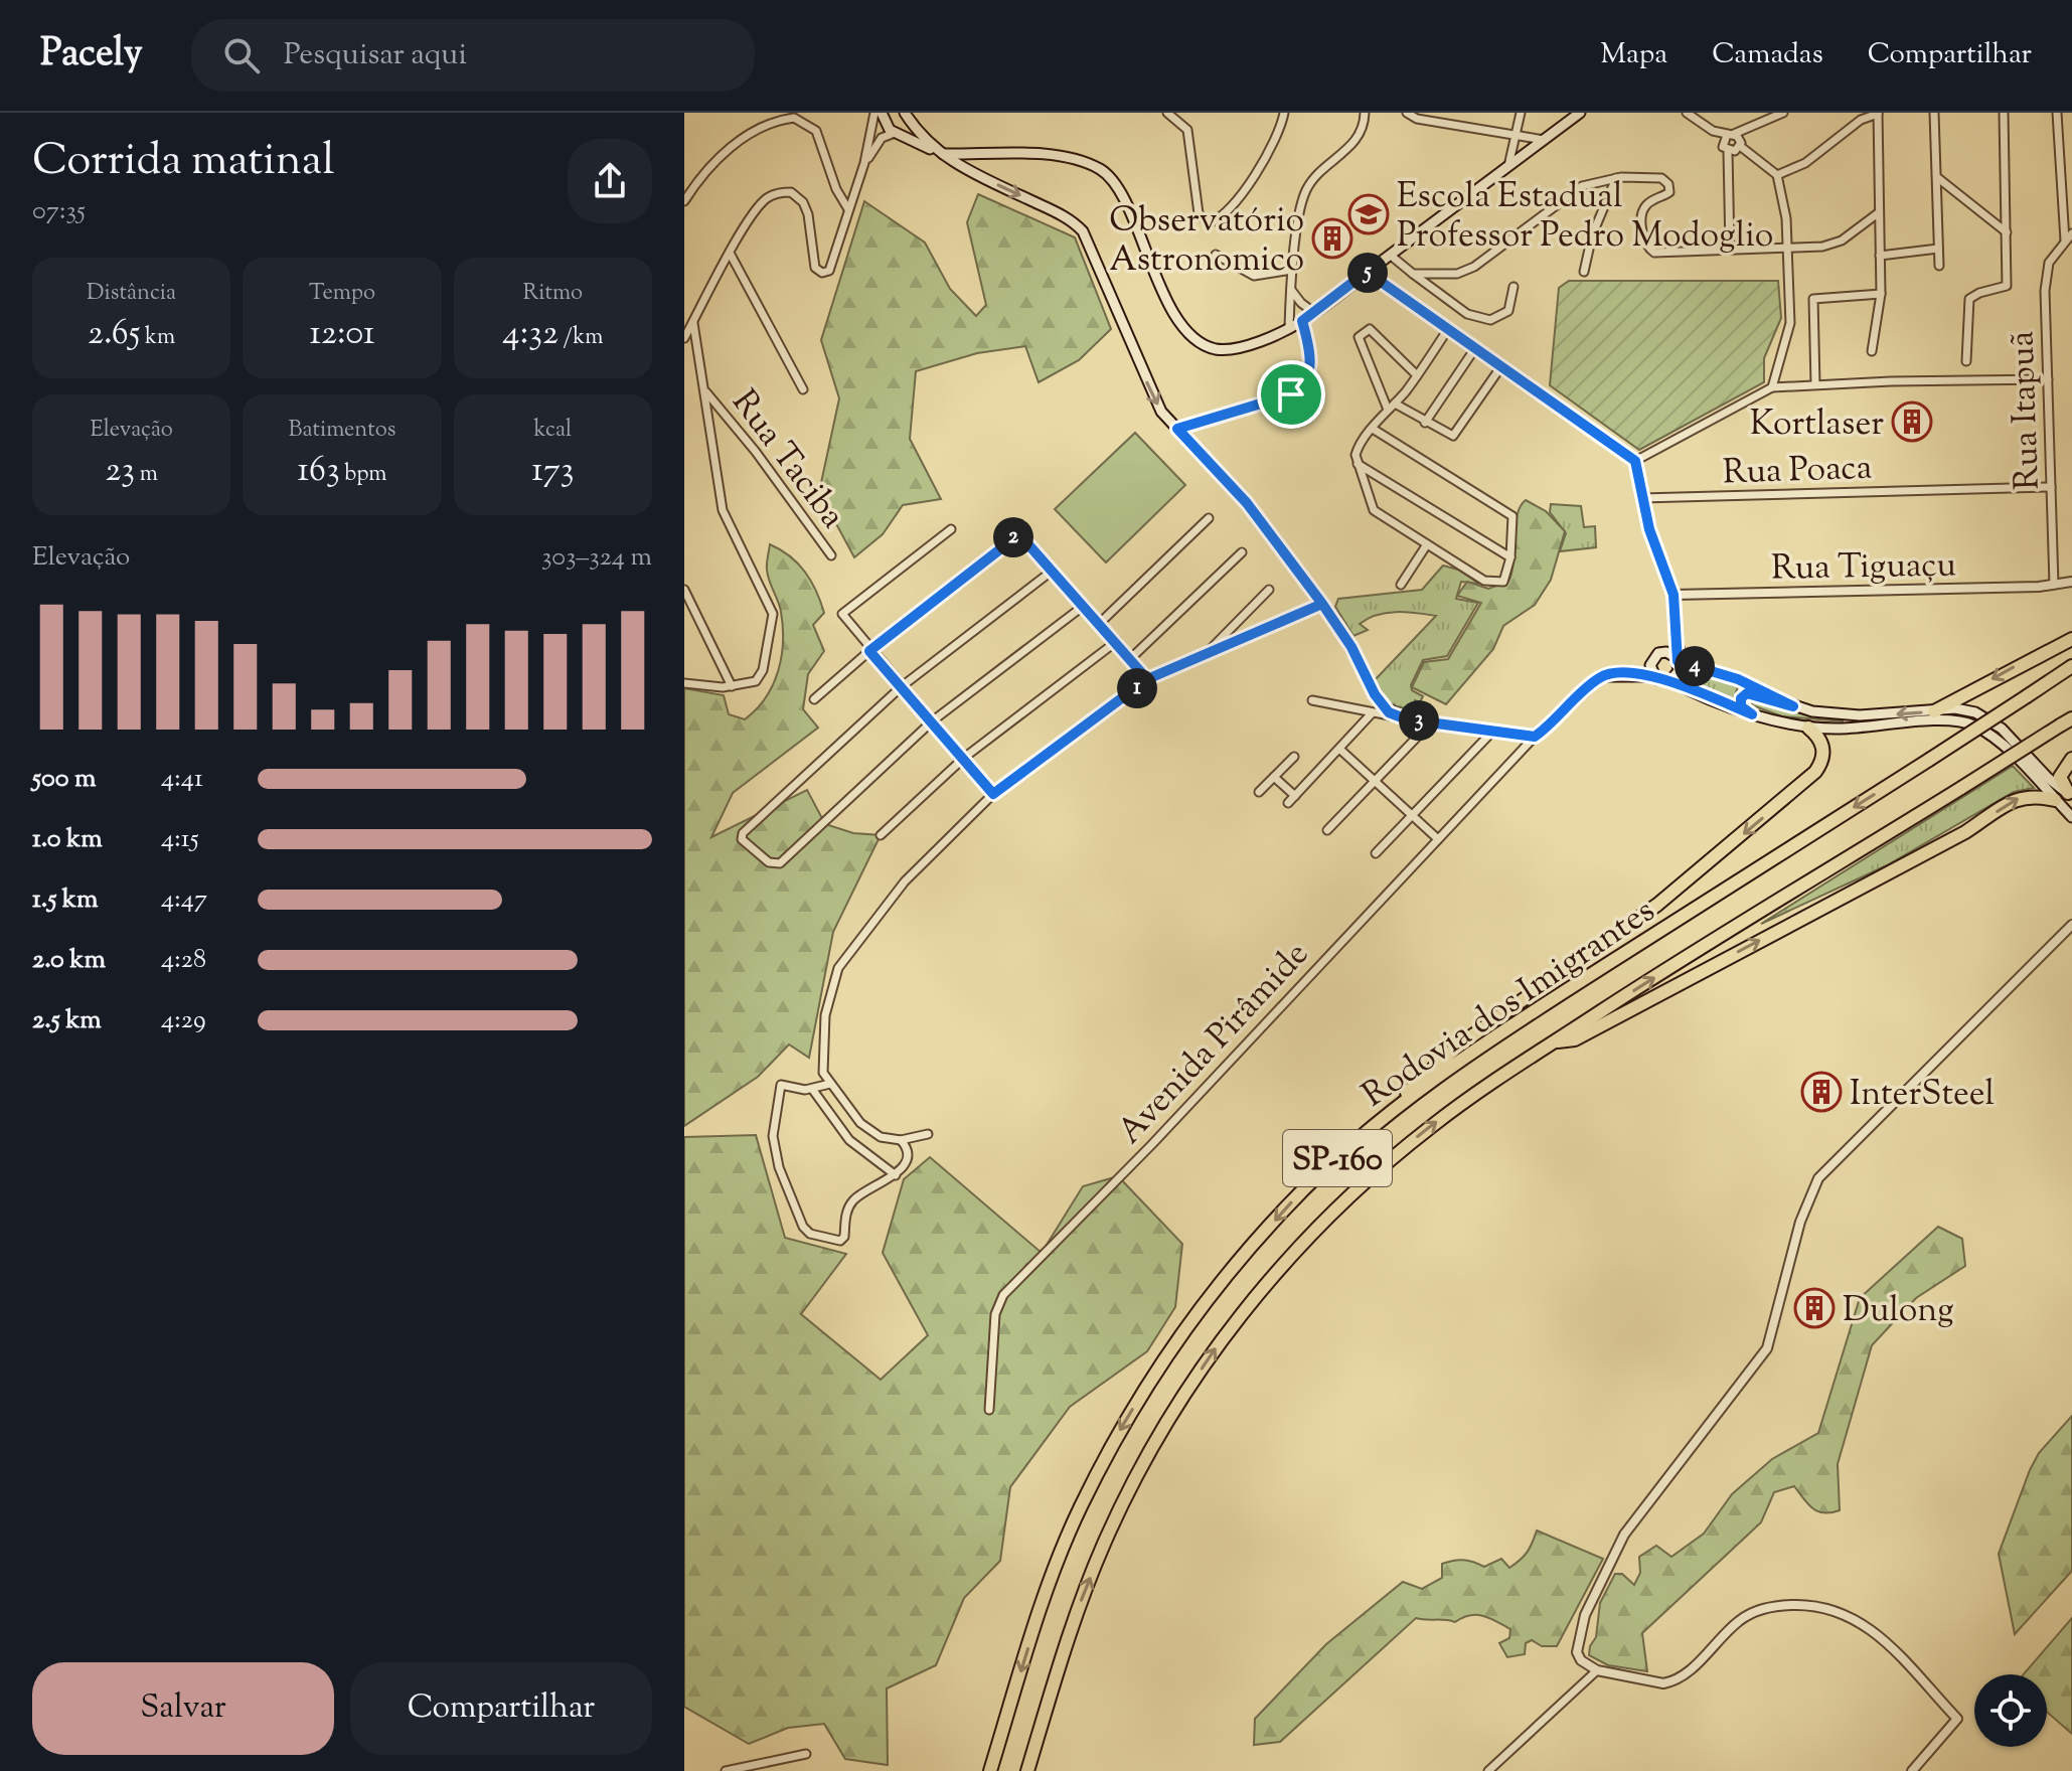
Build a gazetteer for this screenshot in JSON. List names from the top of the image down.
{
  "streets": {
    "highway": ["Rodovia dos Imigrantes", "SP-160"],
    "street": [
      "Rua Itapuã",
      "Rua Taciba",
      "Rua Poaca",
      "Rua Tiguaçu",
      "Avenida Pirâmide"
    ]
  },
  "crossings": [
    ["Rua Itapuã", "Rua Poaca"],
    ["Rua Itapuã", "Rua Tiguaçu"]
  ],
  "places": {
    "school or university": ["Escola Estadual Professor Pedro Modoglio"],
    "building": [
      "Observatório Astronomico",
      "Kortlaser",
      "InterSteel",
      "Dulong"
    ]
  },
  "page": {
    "header": "Pacely",
    "search": "Pesquisar aqui",
    "nav": ["Mapa", "Camadas", "Compartilhar"],
    "heading": ["Corrida matinal", "07:35"],
    "stats": [
      ["Distância", "2.65 km"],
      ["Tempo", "12:01"],
      ["Ritmo", "4:32 /km"],
      ["Elevação", "23 m"],
      ["Batimentos", "163 bpm"],
      ["kcal", "173"]
    ],
    "pins": [
      "5",
      "2",
      "4",
      "1",
      "3"
    ],
    "chart": ["Elevação", "303–324 m"],
    "list": [
      {
        "name": "500 m",
        "note": "4:41"
      },
      {
        "name": "1.0 km",
        "note": "4:15"
      },
      {
        "name": "1.5 km",
        "note": "4:47"
      },
      {
        "name": "2.0 km",
        "note": "4:28"
      },
      {
        "name": "2.5 km",
        "note": "4:29"
      }
    ],
    "buttons": ["Salvar", "Compartilhar"]
  }
}
